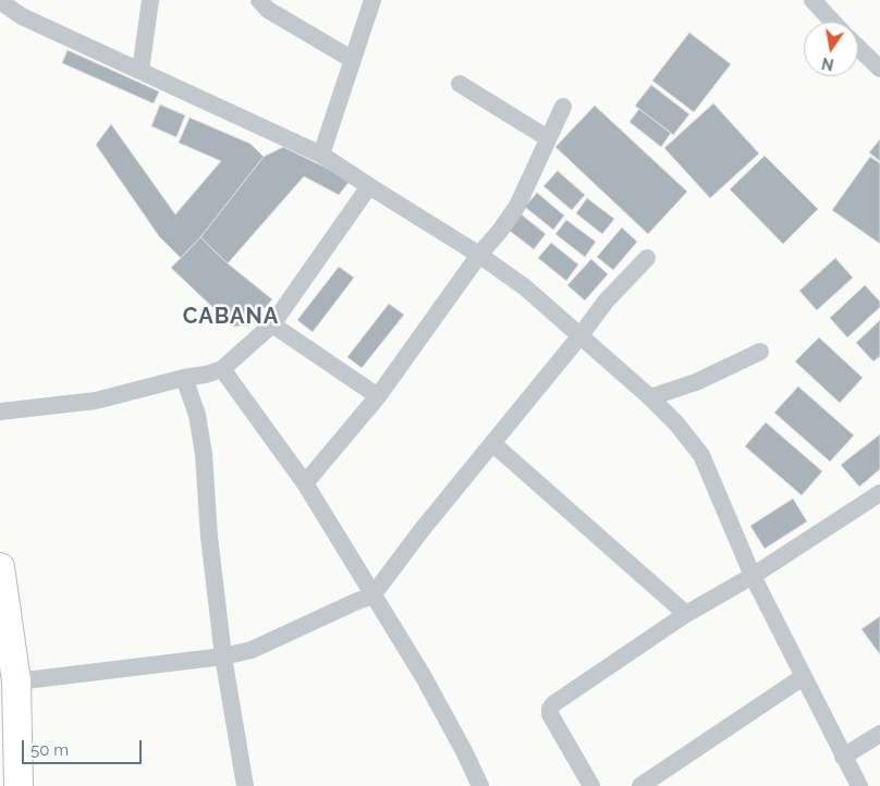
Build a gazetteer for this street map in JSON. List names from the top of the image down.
{
  "districts": ["CABANA"],
  "scale_bar": "50 m",
  "north": "bottom"
}
